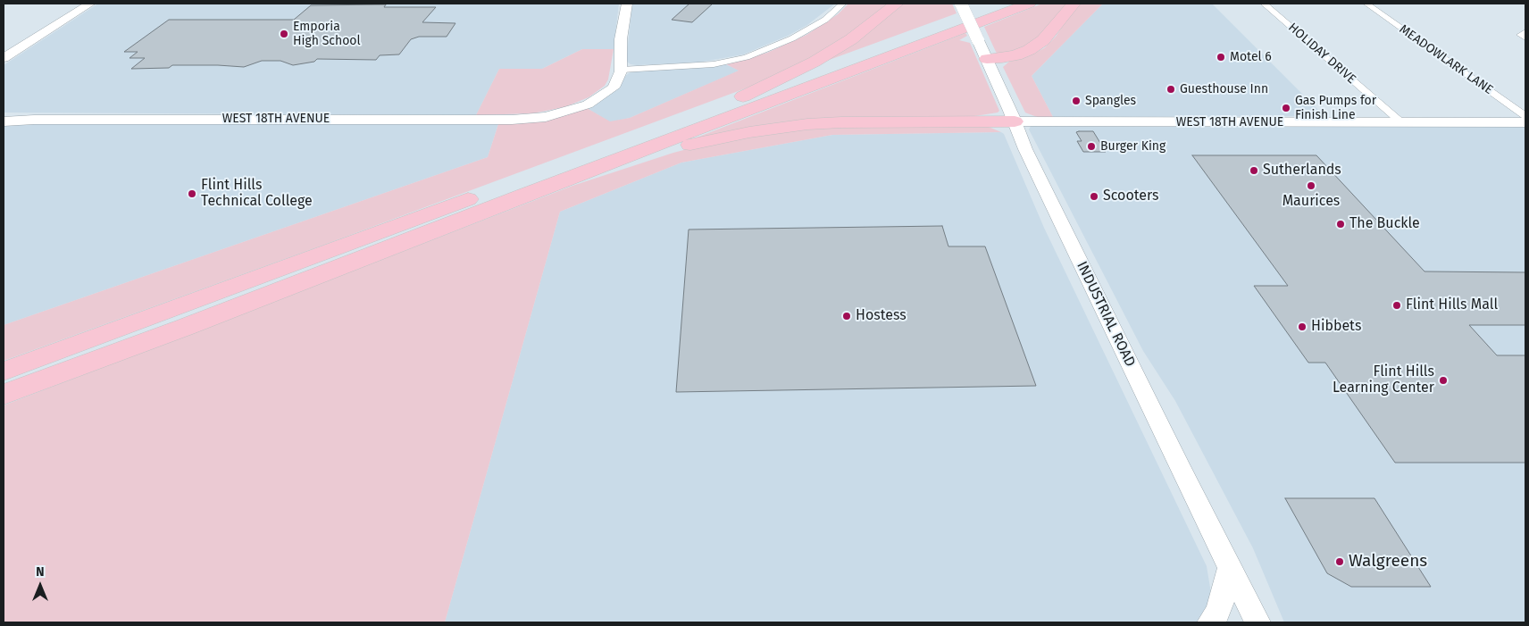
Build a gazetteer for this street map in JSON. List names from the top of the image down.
{
  "streets": {
    "street": [
      "HOLIDAY DRIVE",
      "MEADOWLARK LANE",
      "WEST 18TH AVENUE",
      "INDUSTRIAL ROAD"
    ]
  },
  "crossings": [
    ["HOLIDAY DRIVE", "WEST 18TH AVENUE"],
    ["WEST 18TH AVENUE", "INDUSTRIAL ROAD"]
  ],
  "places": [
    "Emporia High School",
    "Motel 6",
    "Guesthouse Inn",
    "Spangles",
    "Gas Pumps for Finish Line",
    "Burger King",
    "Sutherlands",
    "Maurices",
    "Flint Hills Technical College",
    "Scooters",
    "The Buckle",
    "Flint Hills Mall",
    "Hostess",
    "Hibbets",
    "Flint Hills Learning Center",
    "Walgreens"
  ],
  "north": "top"
}
